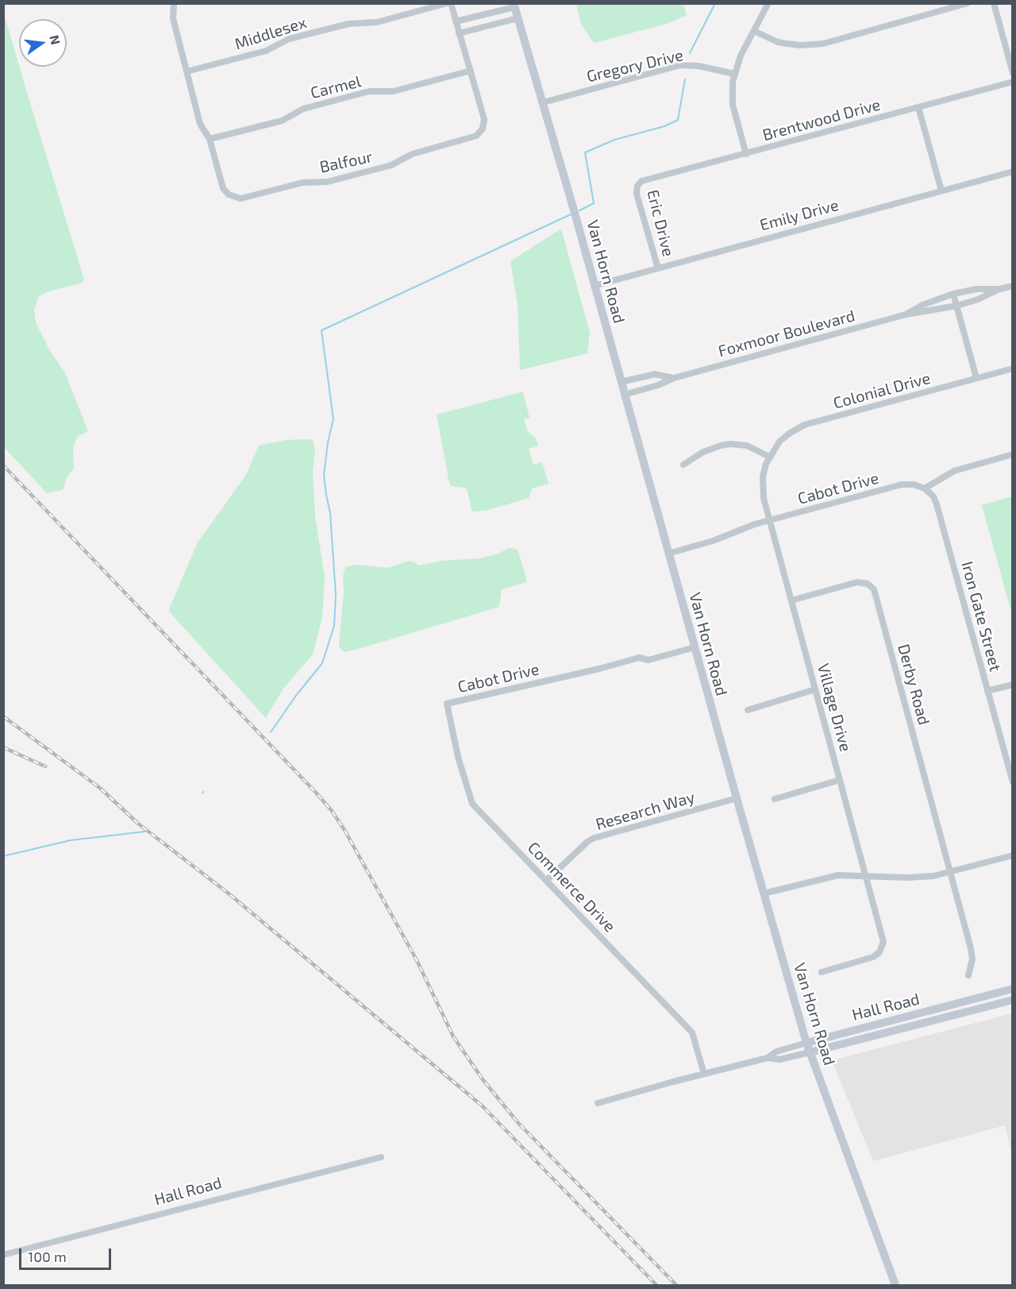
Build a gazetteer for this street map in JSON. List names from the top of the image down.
{
  "streets": {
    "main road": ["Van Horn Road", "Hall Road"],
    "street": [
      "Middlesex",
      "Gregory Drive",
      "Carmel",
      "Brentwood Drive",
      "Balfour",
      "Emily Drive",
      "Eric Drive",
      "Foxmoor Boulevard",
      "Colonial Drive",
      "Cabot Drive",
      "Iron Gate Street",
      "Derby Road",
      "Village Drive",
      "Research Way",
      "Commerce Drive"
    ]
  },
  "crossings": [
    ["Middlesex", "Balfour"],
    ["Gregory Drive", "Van Horn Road"],
    ["Carmel", "Balfour"],
    ["Brentwood Drive", "Eric Drive"],
    ["Emily Drive", "Eric Drive"],
    ["Emily Drive", "Van Horn Road"],
    ["Van Horn Road", "Foxmoor Boulevard"],
    ["Van Horn Road", "Cabot Drive"],
    ["Van Horn Road", "Research Way"],
    ["Van Horn Road", "Hall Road"],
    ["Colonial Drive", "Village Drive"],
    ["Cabot Drive", "Iron Gate Street"],
    ["Cabot Drive", "Village Drive"],
    ["Cabot Drive", "Commerce Drive"],
    ["Derby Road", "Village Drive"],
    ["Research Way", "Commerce Drive"],
    ["Commerce Drive", "Hall Road"]
  ],
  "scale_bar": "100 m",
  "north": "right"
}
